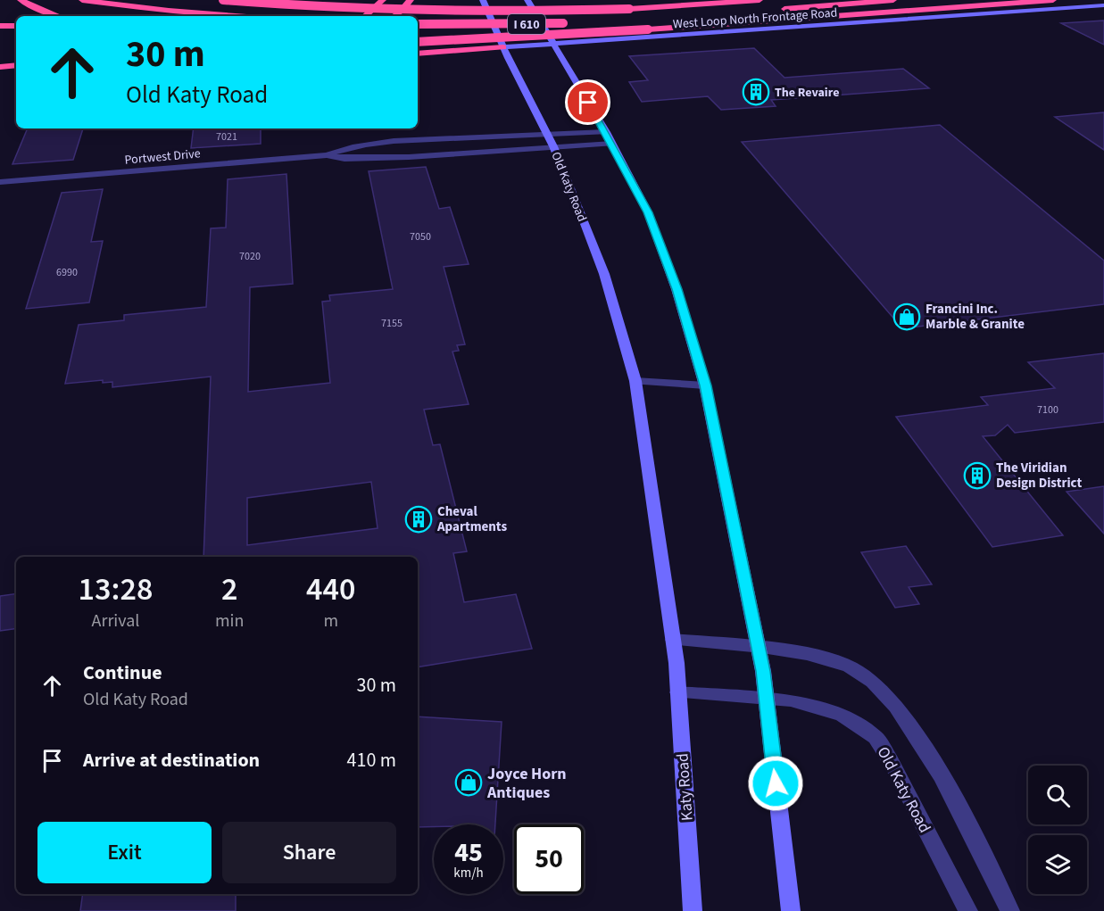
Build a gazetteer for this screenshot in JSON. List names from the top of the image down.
{
  "streets": {
    "highway": ["I 610"],
    "main road": ["West Loop North Frontage Road", "Old Katy Road", "Katy Road"],
    "street": ["Portwest Drive"]
  },
  "crossings": [
    ["West Loop North Frontage Road", "Old Katy Road"],
    ["Portwest Drive", "Old Katy Road"],
    ["Old Katy Road", "Katy Road"]
  ],
  "places": {
    "building": ["The Revaire", "The Viridian Design District", "Cheval Apartments"],
    "shop": ["Francini Inc. Marble & Granite", "Joyce Horn Antiques"]
  },
  "house_numbers": [
    "7021",
    "7050",
    "7020",
    "6990",
    "7155",
    "7100"
  ],
  "page": {
    "turn": ["30 m", "Old Katy Road"],
    "eta": [
      "13:28",
      "Arrival",
      "2",
      "min",
      "440",
      "m"
    ],
    "list": [
      {
        "name": "Continue",
        "note": "Old Katy Road",
        "value": "30 m"
      },
      {
        "name": "Arrive at destination",
        "value": "410 m"
      }
    ],
    "buttons": ["Exit", "Share"],
    "speed": "45 km/h",
    "limit": "50"
  }
}
